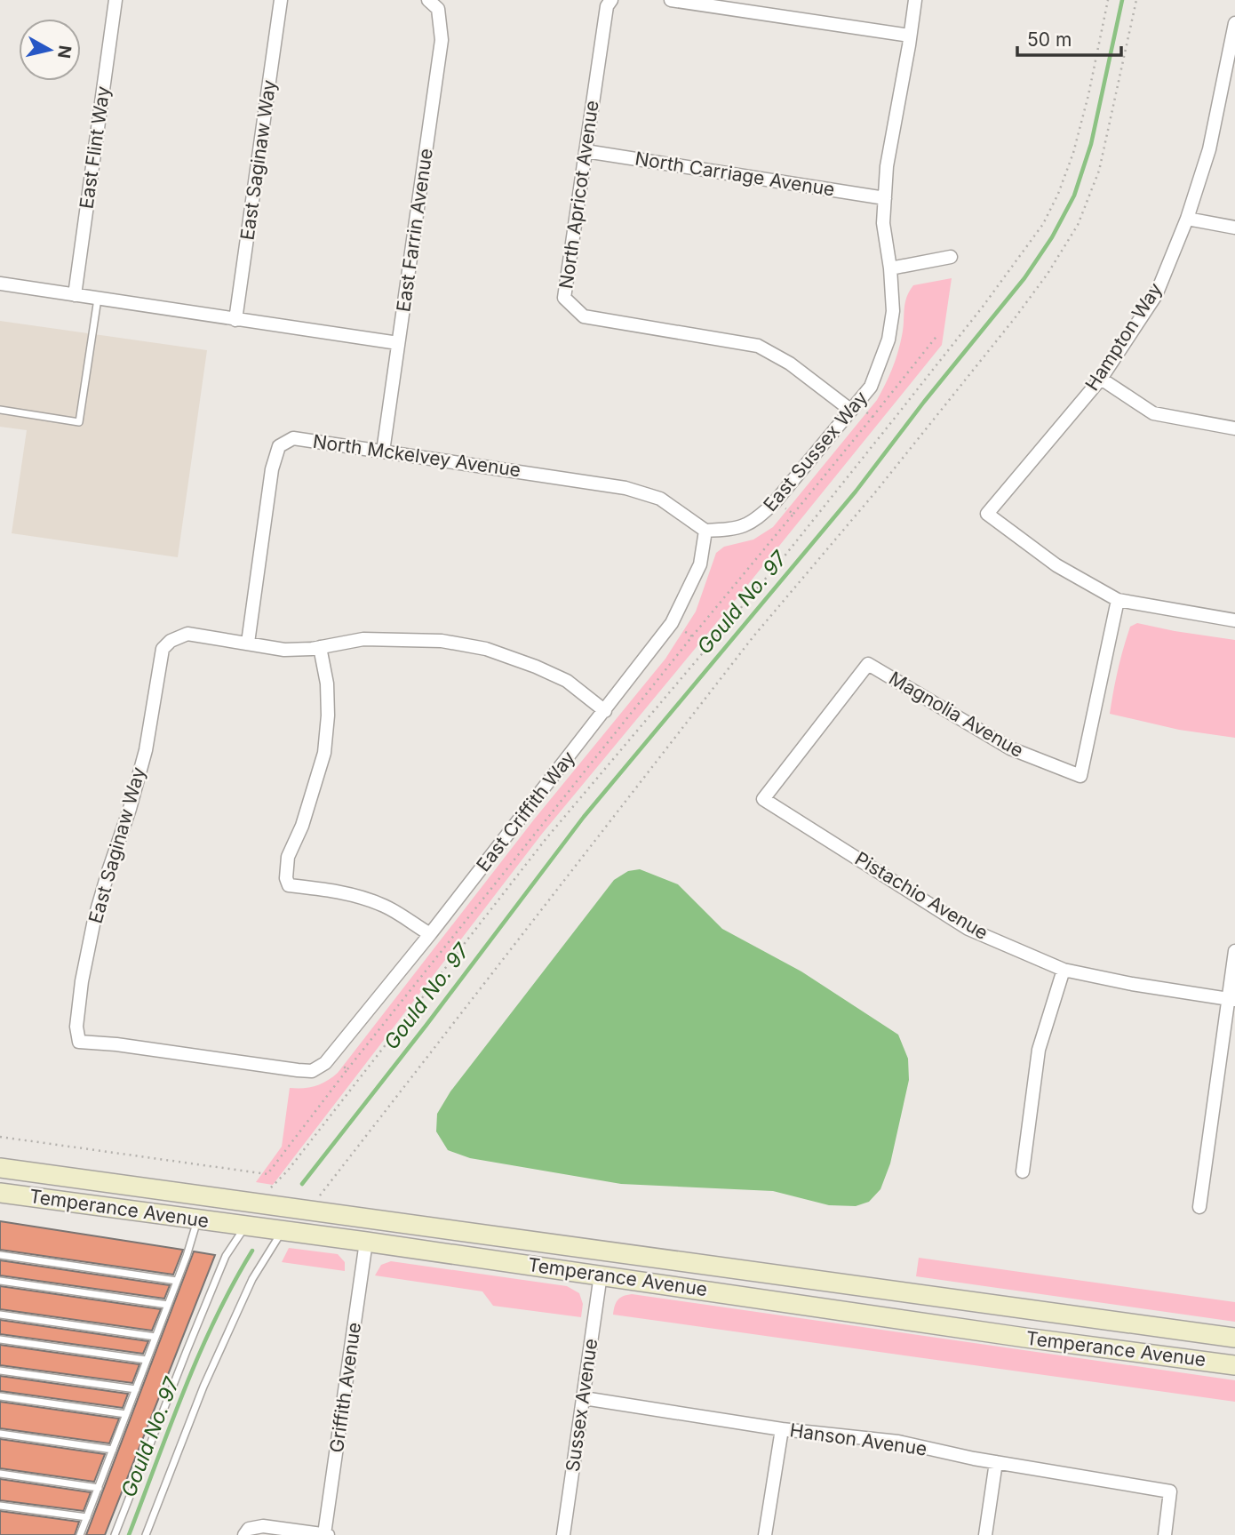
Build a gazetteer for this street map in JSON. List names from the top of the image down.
{
  "streets": {
    "main road": ["Temperance Avenue"],
    "street": [
      "East Flint Way",
      "East Saginaw Way",
      "North Carriage Avenue",
      "North Apricot Avenue",
      "East Farrin Avenue",
      "Hampton Way",
      "East Sussex Way",
      "North Mckelvey Avenue",
      "Magnolia Avenue",
      "East Criffith Way",
      "Pistachio Avenue",
      "Griffith Avenue",
      "Sussex Avenue",
      "Hanson Avenue"
    ]
  },
  "crossings": [
    ["East Saginaw Way", "North Mckelvey Avenue"],
    ["East Saginaw Way", "East Criffith Way"],
    ["North Carriage Avenue", "North Apricot Avenue"],
    ["North Carriage Avenue", "East Sussex Way"],
    ["North Apricot Avenue", "East Sussex Way"],
    ["East Farrin Avenue", "North Mckelvey Avenue"],
    ["Hampton Way", "Magnolia Avenue"],
    ["East Sussex Way", "North Mckelvey Avenue"],
    ["East Sussex Way", "East Criffith Way"],
    ["North Mckelvey Avenue", "East Criffith Way"],
    ["Magnolia Avenue", "Pistachio Avenue"],
    ["Temperance Avenue", "Griffith Avenue"],
    ["Temperance Avenue", "Sussex Avenue"],
    ["Sussex Avenue", "Hanson Avenue"]
  ],
  "water": ["Gould No. 97"],
  "scale_bar": "50 m",
  "north": "right"
}
